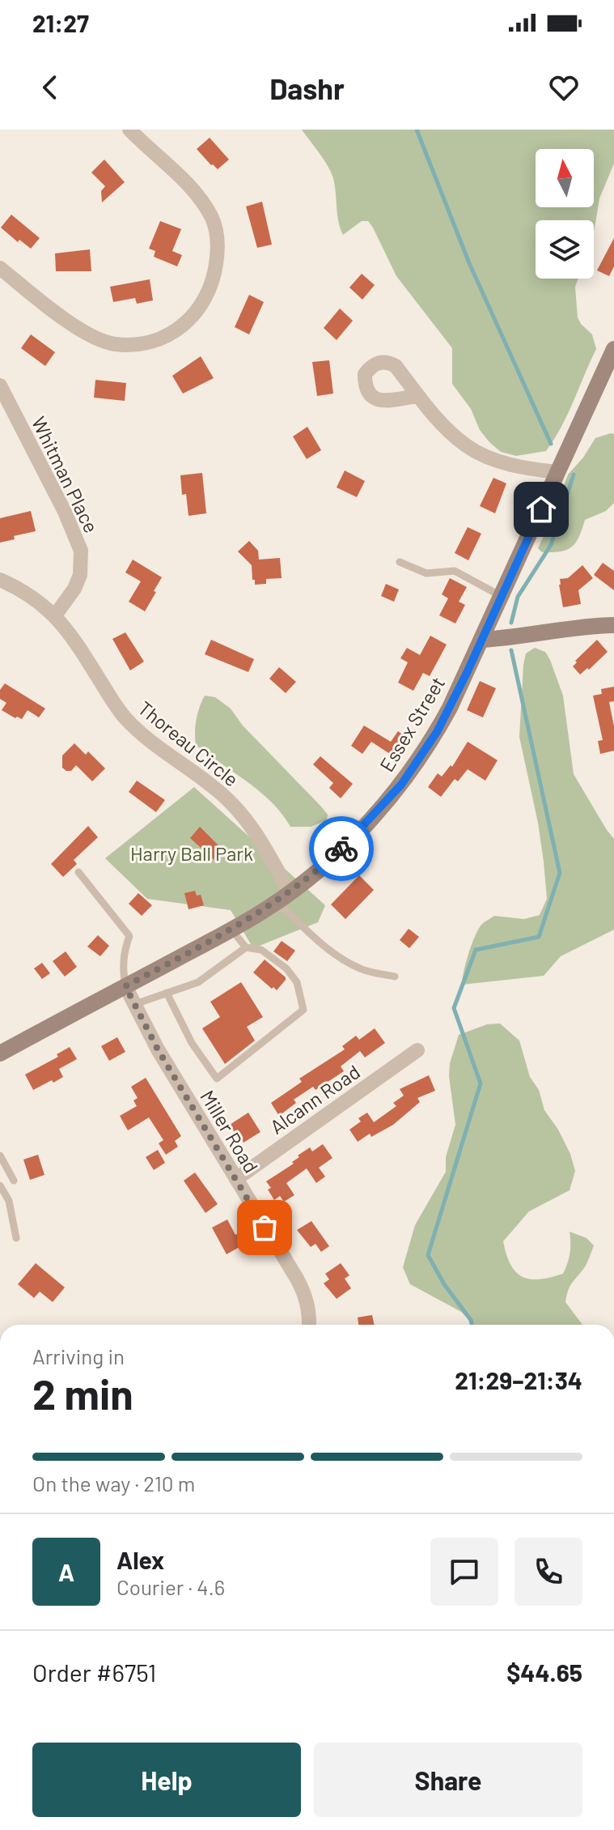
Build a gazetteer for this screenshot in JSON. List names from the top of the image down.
{
  "streets": {
    "main road": ["Essex Street"],
    "street": [
      "Whitman Place",
      "Thoreau Circle",
      "Alcann Road",
      "Miller Road"
    ]
  },
  "crossings": [
    ["Whitman Place", "Thoreau Circle"],
    ["Essex Street", "Thoreau Circle"],
    ["Essex Street", "Miller Road"],
    ["Alcann Road", "Miller Road"]
  ],
  "parks": ["Harry Ball Park"],
  "north": "top",
  "page": {
    "status": "21:27",
    "header": "Dashr",
    "heading": ["2 min", "Arriving in", "21:29–21:34"],
    "panel": [
      "Alex",
      "Courier · 4.6",
      "Order #6751",
      "$44.65"
    ],
    "bar": "On the way · 210 m",
    "round": "A",
    "buttons": ["Help", "Share"]
  }
}
